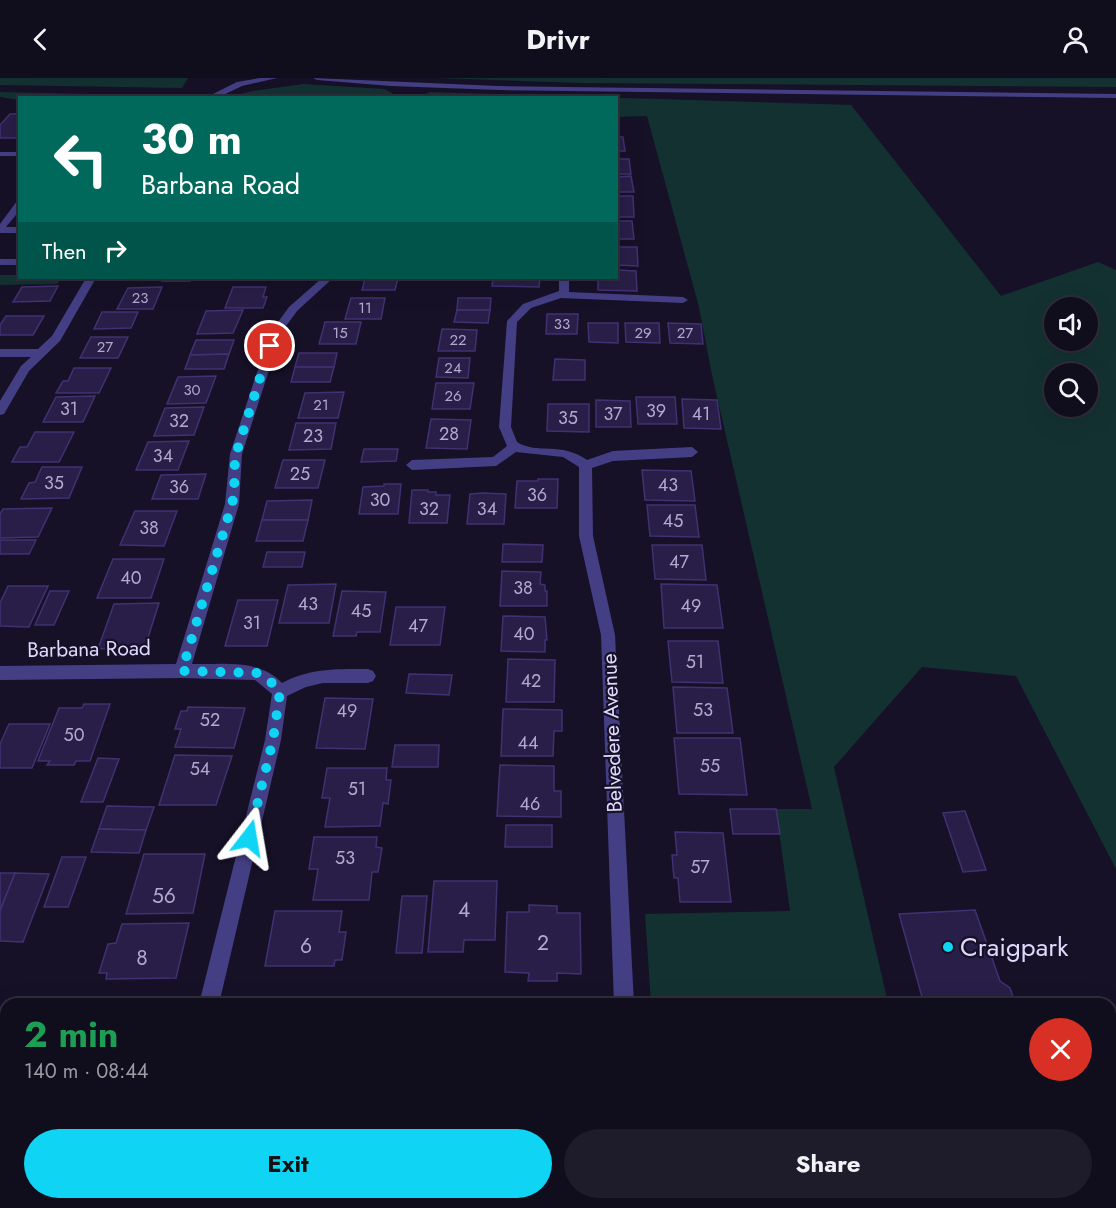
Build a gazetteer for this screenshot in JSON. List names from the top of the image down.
{
  "streets": {
    "street": ["Barbana Road", "Belvedere Avenue"]
  },
  "places": ["Craigpark"],
  "house_numbers": [
    "23",
    "11",
    "33",
    "15",
    "29",
    "27",
    "22",
    "27",
    "24",
    "30",
    "26",
    "21",
    "31",
    "39",
    "37",
    "41",
    "35",
    "32",
    "28",
    "23",
    "34",
    "25",
    "35",
    "43",
    "36",
    "36",
    "30",
    "32",
    "34",
    "45",
    "38",
    "47",
    "40",
    "38",
    "43",
    "49",
    "45",
    "31",
    "47",
    "40",
    "51",
    "42",
    "53",
    "49",
    "52",
    "50",
    "44",
    "55",
    "54",
    "51",
    "46",
    "53",
    "57",
    "56",
    "4",
    "2",
    "6",
    "8"
  ],
  "page": {
    "header": "Drivr",
    "turn": ["30 m", "Barbana Road"],
    "then": "Then",
    "heading": ["2 min", "140 m · 08:44"],
    "buttons": ["Exit", "Share"]
  }
}
